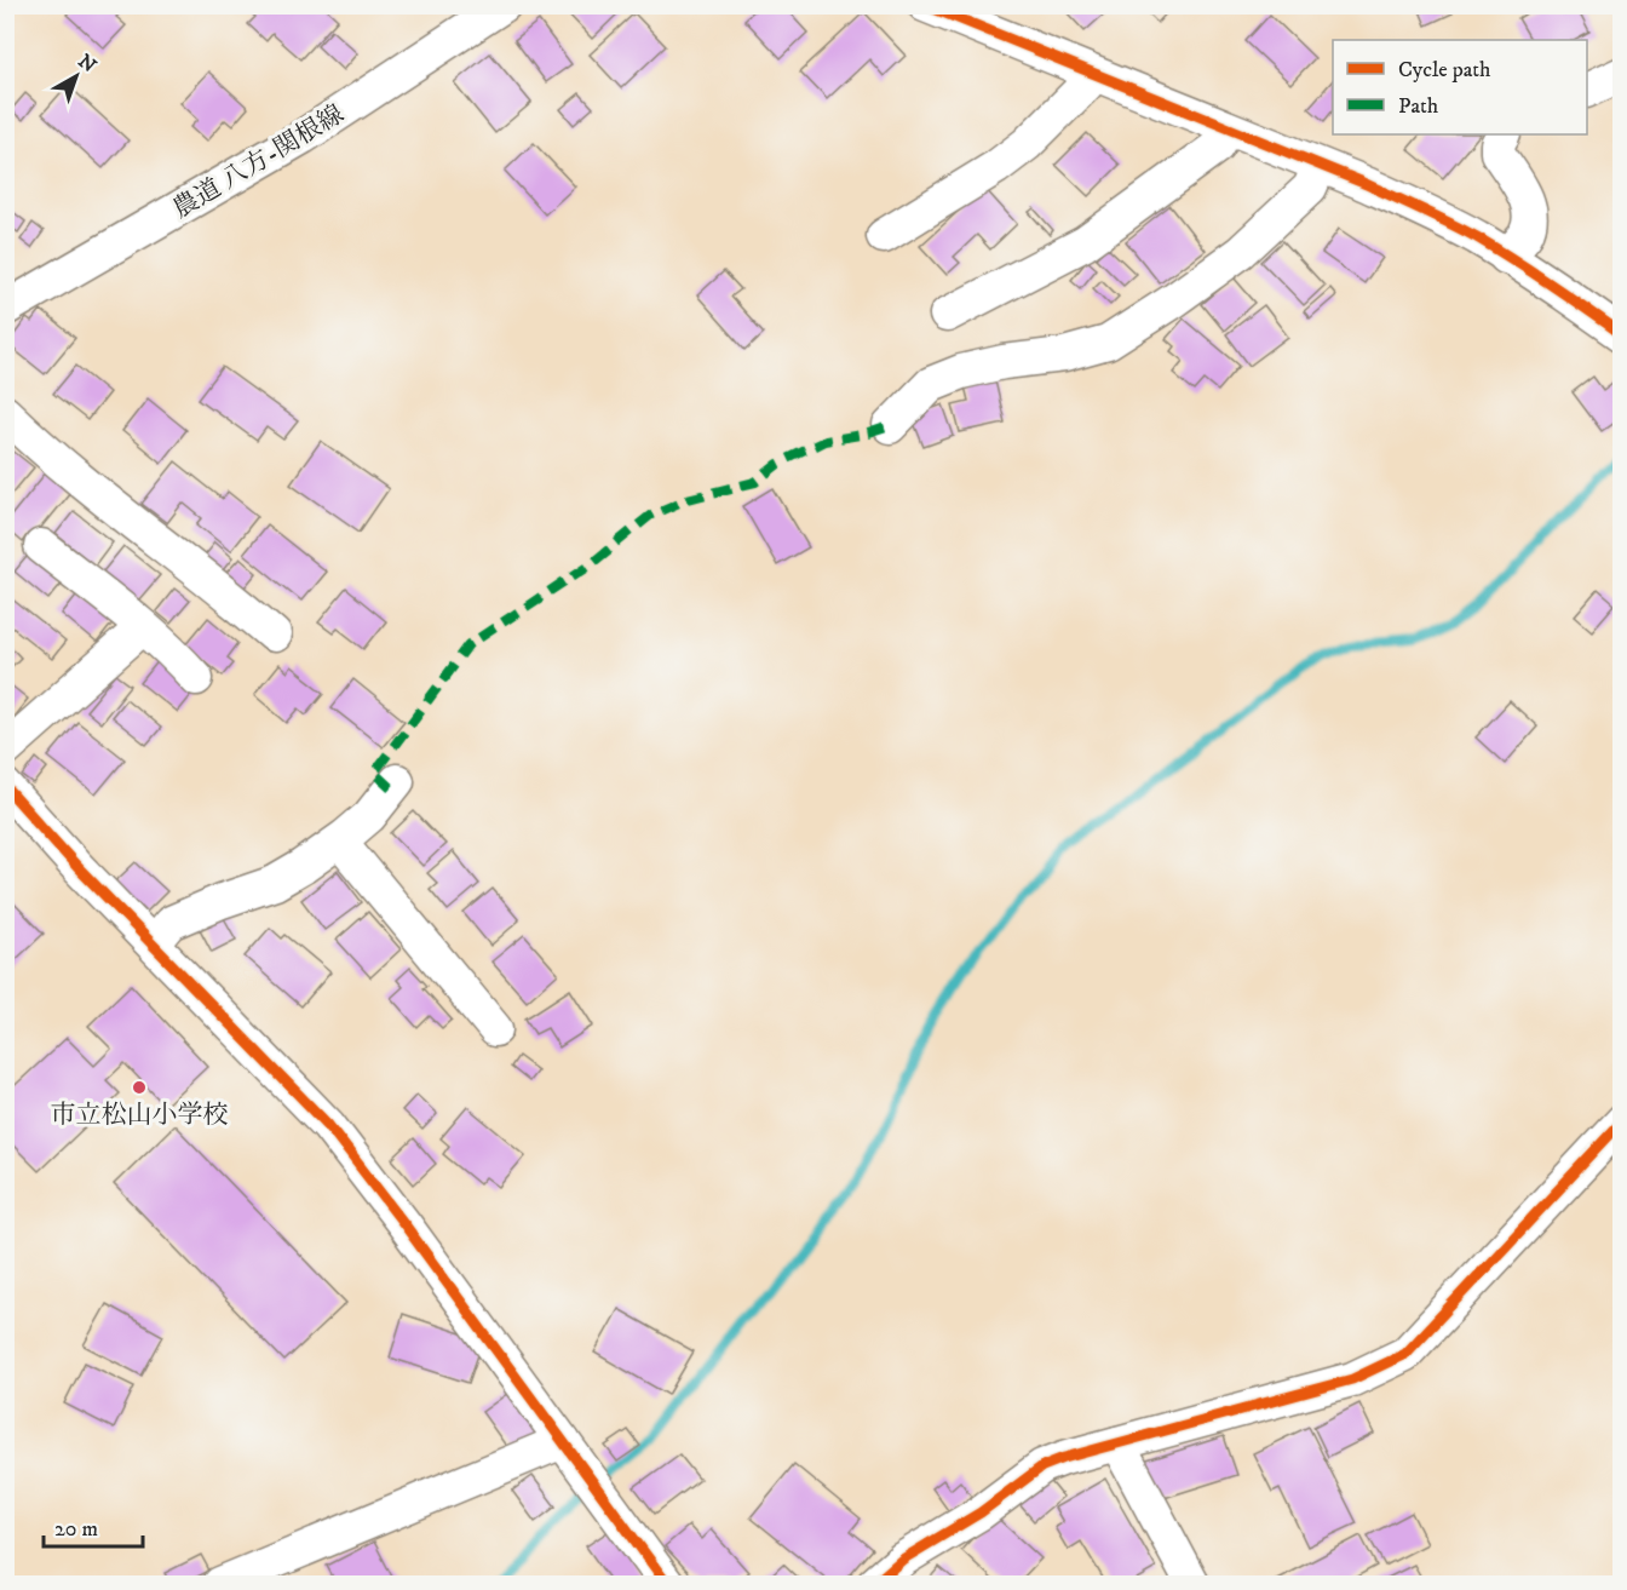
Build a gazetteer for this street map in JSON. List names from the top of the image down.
{
  "streets": {
    "street": ["農道 八方-関根線"]
  },
  "places": ["市立松山小学校"],
  "legend": ["Cycle path", "Path"],
  "scale_bar": "20 m",
  "north": "top right"
}
